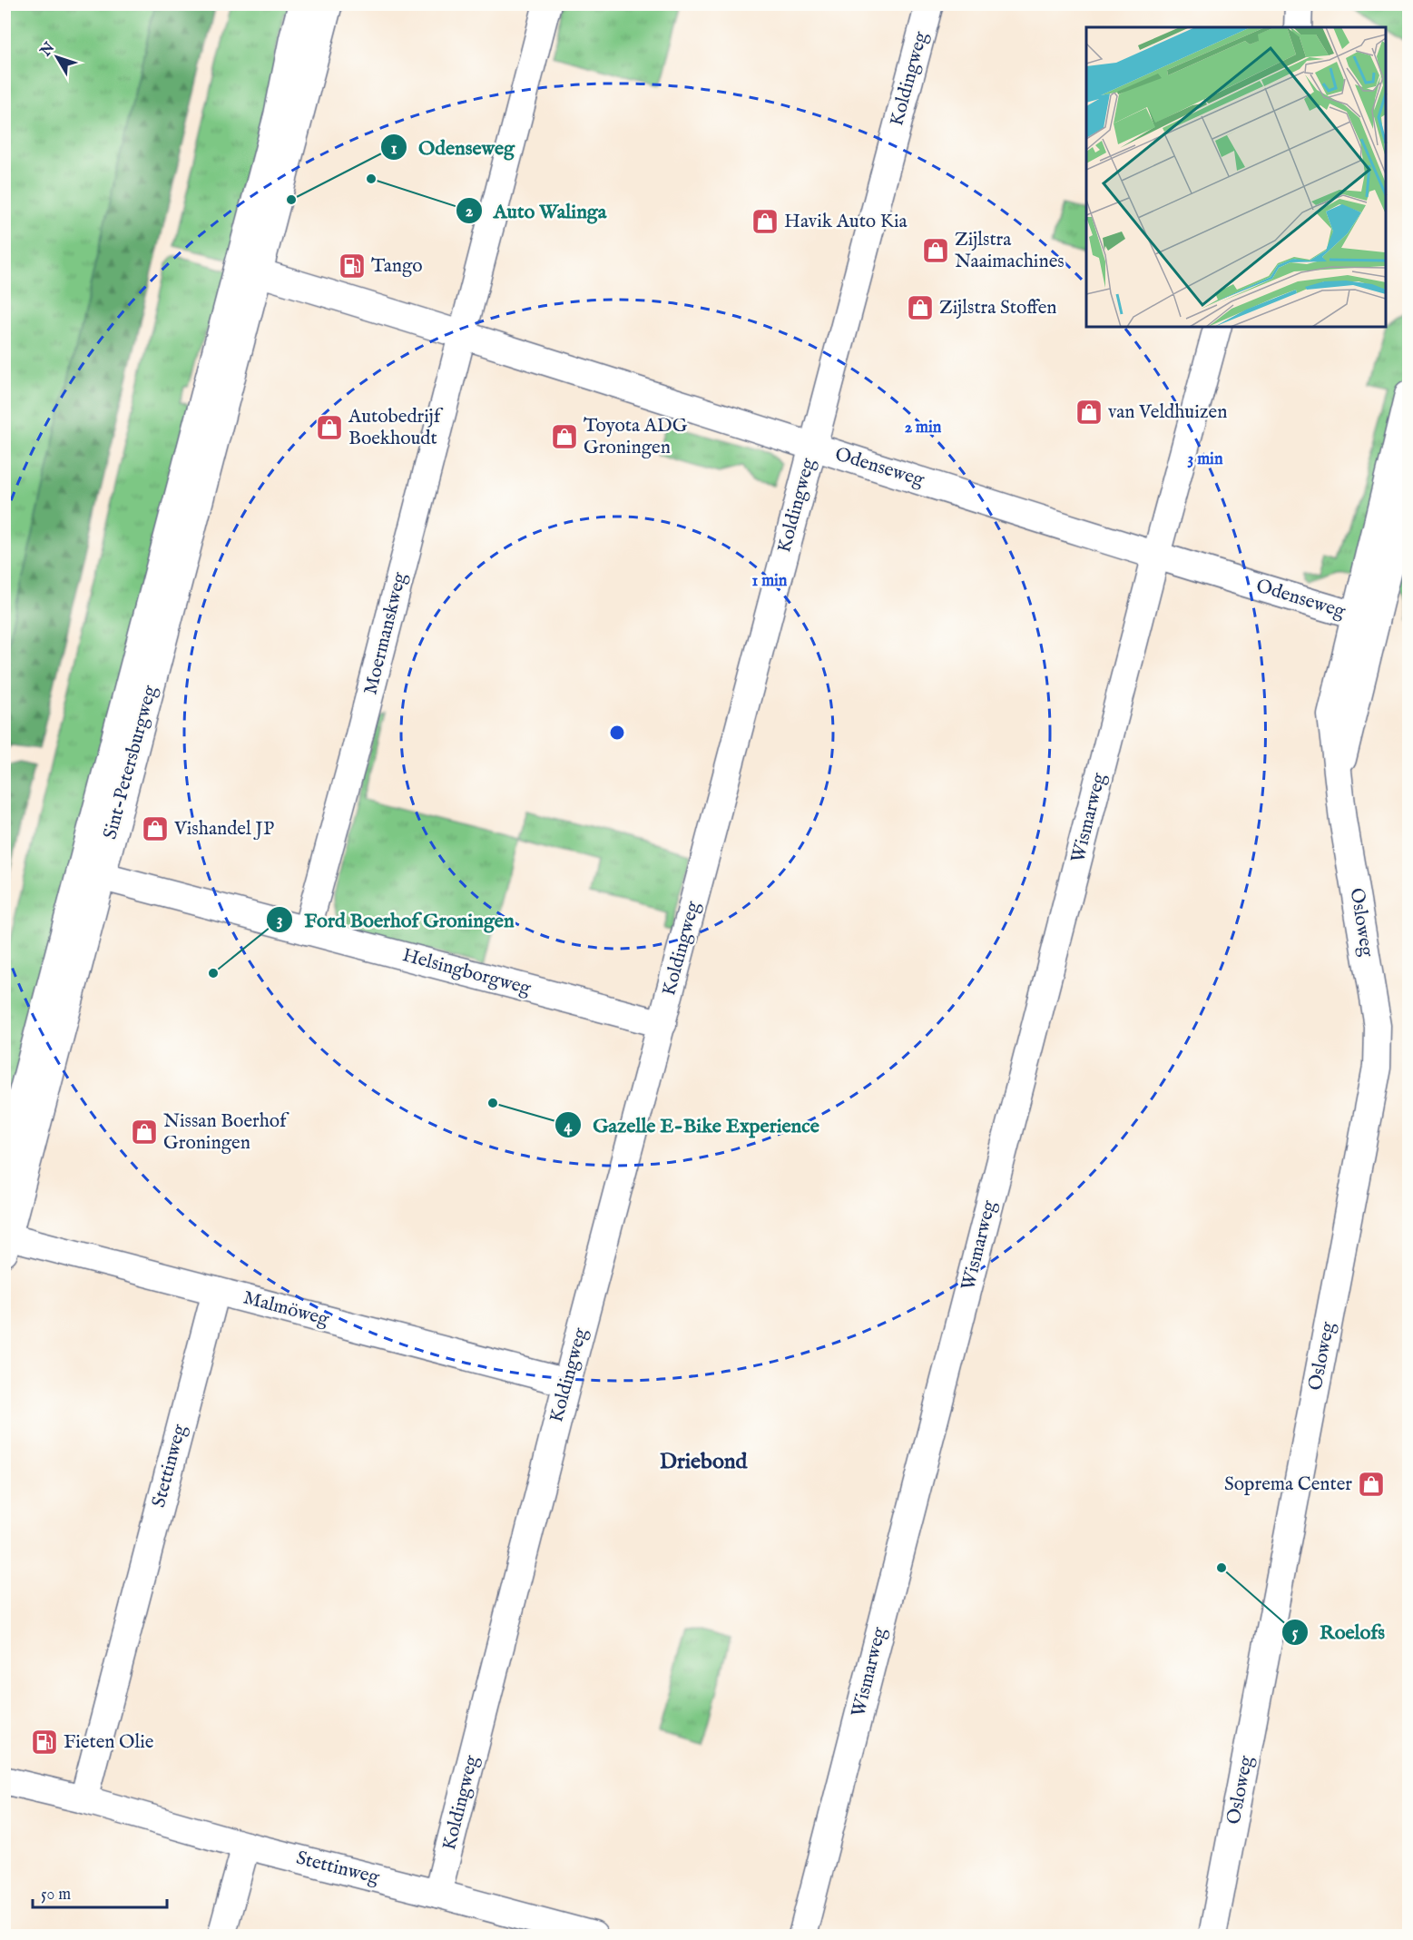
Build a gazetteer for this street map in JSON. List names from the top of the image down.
{
  "streets": {
    "street": [
      "Koldingweg",
      "Odenseweg",
      "Moermanskweg",
      "Sint-Petersburgweg",
      "Wismarweg",
      "Osloweg",
      "Helsingborgweg",
      "Malmöweg",
      "Stettinweg"
    ]
  },
  "crossings": [
    ["Koldingweg", "Odenseweg"],
    ["Koldingweg", "Helsingborgweg"],
    ["Koldingweg", "Malmöweg"],
    ["Koldingweg", "Stettinweg"],
    ["Odenseweg", "Moermanskweg"],
    ["Odenseweg", "Sint-Petersburgweg"],
    ["Odenseweg", "Wismarweg"],
    ["Odenseweg", "Osloweg"],
    ["Moermanskweg", "Helsingborgweg"],
    ["Sint-Petersburgweg", "Helsingborgweg"],
    ["Sint-Petersburgweg", "Malmöweg"],
    ["Malmöweg", "Stettinweg"]
  ],
  "districts": ["Driebond"],
  "places": {
    "other": [
      "Auto Walinga",
      "Odenseweg",
      "Ford Boerhof Groningen",
      "Gazelle E-Bike Experience",
      "Roelofs"
    ],
    "shop": [
      "Havik Auto Kia",
      "Zijlstra Naaimachines",
      "Zijlstra Stoffen",
      "van Veldhuizen",
      "Autobedrijf Boekhoudt",
      "Toyota ADG Groningen",
      "Vishandel JP",
      "Nissan Boerhof Groningen",
      "Soprema Center"
    ],
    "fuel station": ["Tango", "Fieten Olie"]
  },
  "scale_bar": "50 m",
  "north": "top left",
  "rings": ["2 min", "3 min", "1 min"]
}
